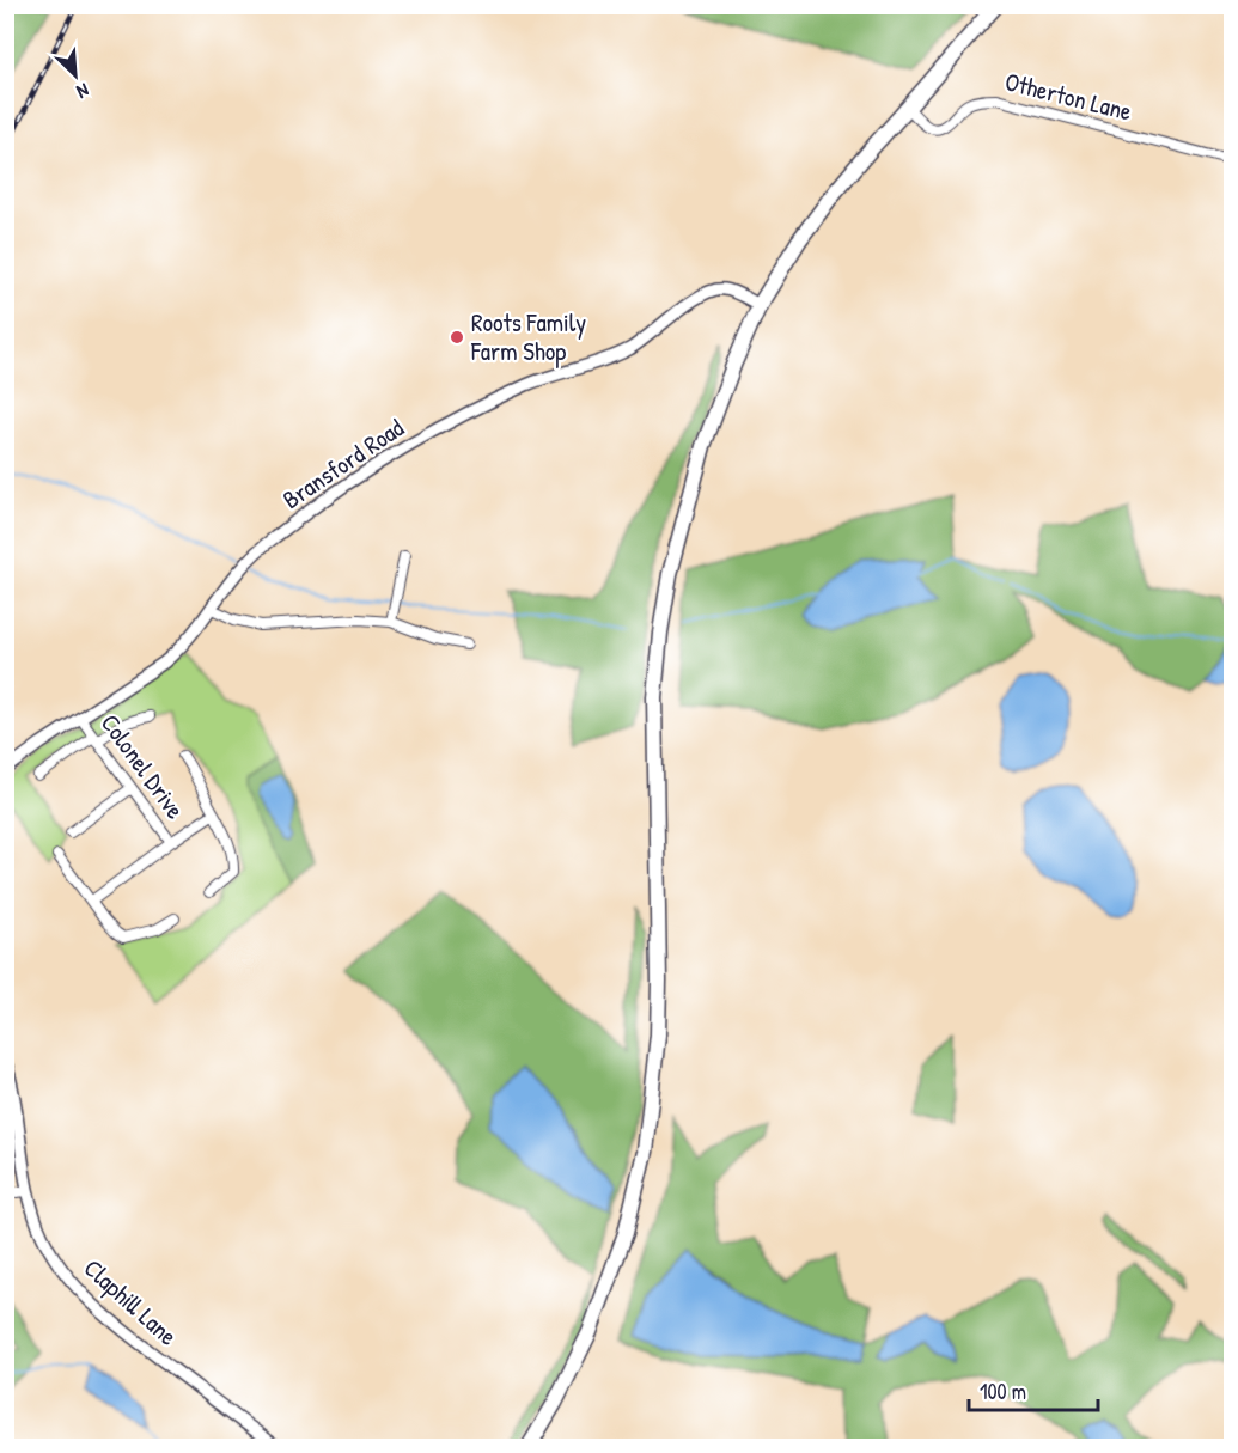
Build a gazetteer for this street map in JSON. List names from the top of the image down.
{
  "streets": {
    "street": [
      "Otherton Lane",
      "Bransford Road",
      "Colonel Drive",
      "Claphill Lane"
    ]
  },
  "crossings": [
    ["Bransford Road", "Colonel Drive"]
  ],
  "places": ["Roots Family Farm Shop"],
  "scale_bar": "100 m",
  "north": "bottom right"
}
